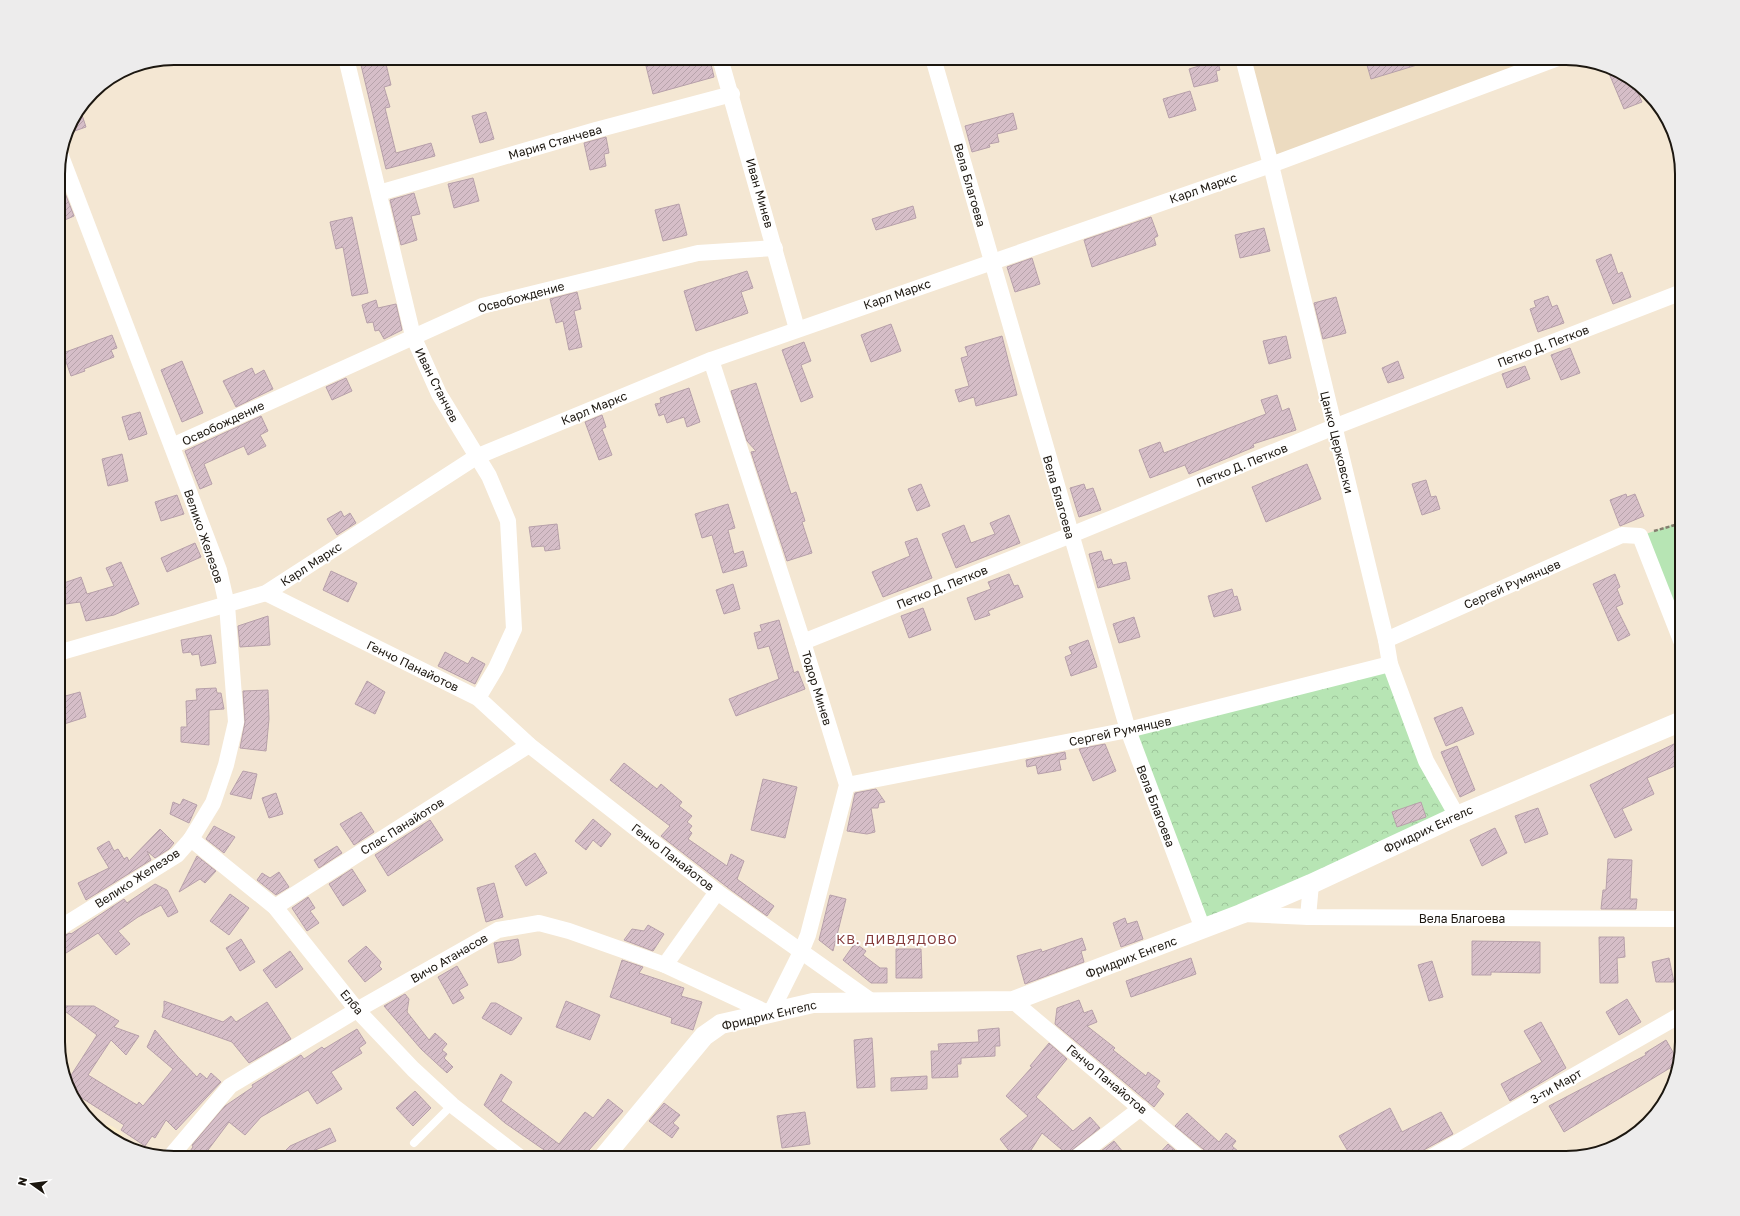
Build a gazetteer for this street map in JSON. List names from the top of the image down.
{
  "streets": {
    "street": [
      "Мария Станчева",
      "Вела Благоева",
      "Карл Маркс",
      "Иван Минев",
      "Освобождение",
      "Петко Д. Петков",
      "Иван Станчев",
      "Цанко Церковски",
      "Велико Железов",
      "Сергей Румянцев",
      "Генчо Панайотов",
      "Тодор Минев",
      "Спас Панайотов",
      "Фридрих Енгелс",
      "Вичо Атанасов",
      "Елба",
      "3-ти Март"
    ]
  },
  "crossings": [
    ["Мария Станчева", "Иван Минев"],
    ["Мария Станчева", "Иван Станчев"],
    ["Вела Благоева", "Карл Маркс"],
    ["Вела Благоева", "Петко Д. Петков"],
    ["Вела Благоева", "Сергей Румянцев"],
    ["Вела Благоева", "Фридрих Енгелс"],
    ["Карл Маркс", "Иван Минев"],
    ["Карл Маркс", "Иван Станчев"],
    ["Карл Маркс", "Цанко Церковски"],
    ["Карл Маркс", "Генчо Панайотов"],
    ["Карл Маркс", "Тодор Минев"],
    ["Иван Минев", "Освобождение"],
    ["Освобождение", "Иван Станчев"],
    ["Освобождение", "Велико Железов"],
    ["Петко Д. Петков", "Цанко Церковски"],
    ["Петко Д. Петков", "Тодор Минев"],
    ["Иван Станчев", "Генчо Панайотов"],
    ["Цанко Церковски", "Сергей Румянцев"],
    ["Цанко Церковски", "Фридрих Енгелс"],
    ["Велико Железов", "Елба"],
    ["Сергей Румянцев", "Тодор Минев"],
    ["Генчо Панайотов", "Спас Панайотов"],
    ["Генчо Панайотов", "Фридрих Енгелс"],
    ["Генчо Панайотов", "Вичо Атанасов"],
    ["Спас Панайотов", "Елба"],
    ["Фридрих Енгелс", "Вичо Атанасов"],
    ["Вичо Атанасов", "Елба"]
  ],
  "districts": ["КВ. ДИВДЯДОВО"],
  "north": "left"
}
